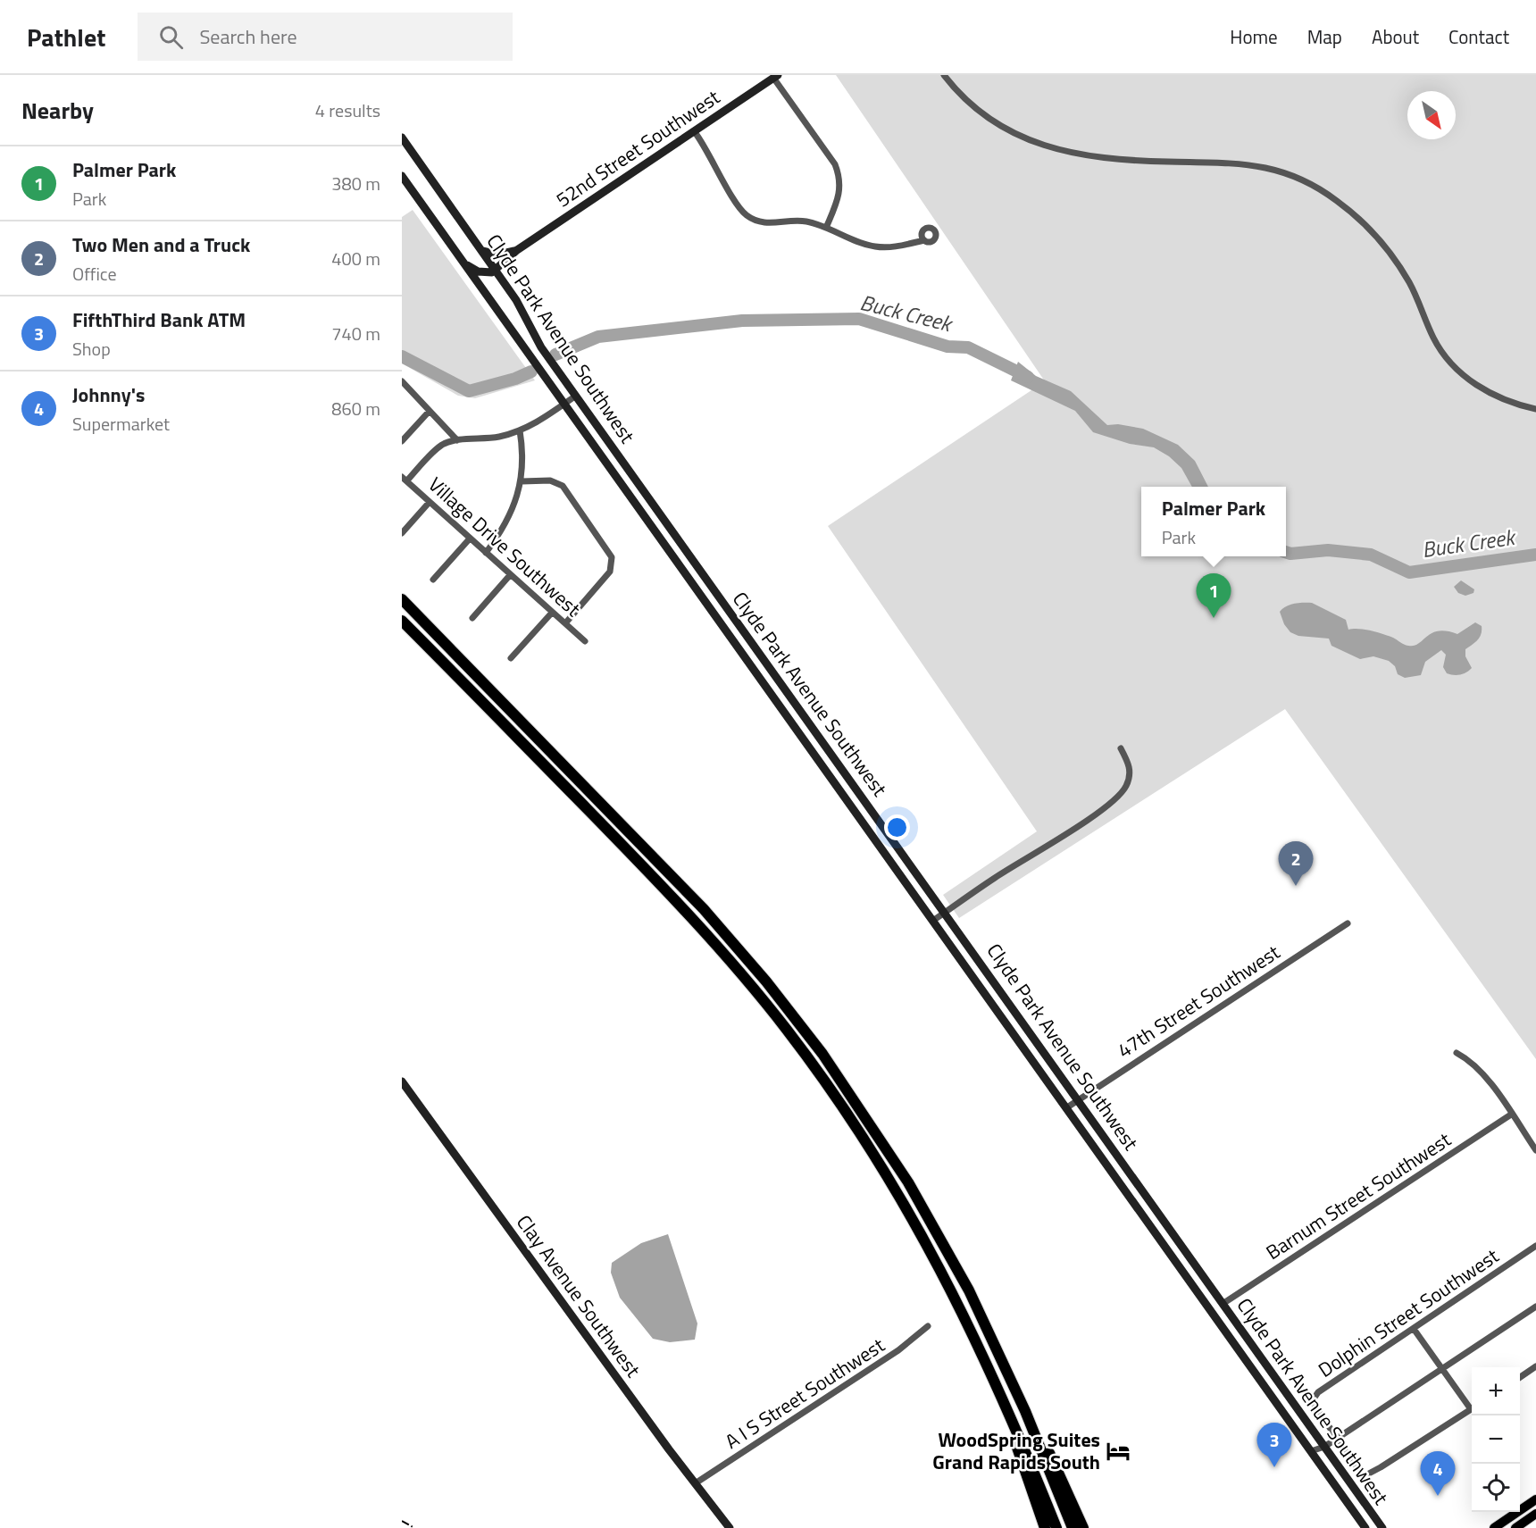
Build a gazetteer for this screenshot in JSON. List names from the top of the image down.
{
  "streets": {
    "main road": ["52nd Street Southwest", "Clyde Park Avenue Southwest", "Clay Avenue Southwest"],
    "street": [
      "Village Drive Southwest",
      "47th Street Southwest",
      "Barnum Street Southwest",
      "Dolphin Street Southwest",
      "A I S Street Southwest"
    ]
  },
  "crossings": [
    ["52nd Street Southwest", "Clyde Park Avenue Southwest"],
    ["Clyde Park Avenue Southwest", "47th Street Southwest"],
    ["Clyde Park Avenue Southwest", "Barnum Street Southwest"],
    ["Clay Avenue Southwest", "A I S Street Southwest"]
  ],
  "water": ["Buck Creek"],
  "places": {
    "hotel": ["WoodSpring Suites Grand Rapids South"]
  },
  "north": "bottom right",
  "page": {
    "header": "Pathlet",
    "search": "Search here",
    "nav": [
      "Home",
      "Map",
      "About",
      "Contact"
    ],
    "heading": ["Nearby", "4 results"],
    "list": [
      {
        "mark": "1",
        "name": "Palmer Park",
        "note": "Park",
        "value": "380 m"
      },
      {
        "mark": "2",
        "name": "Two Men and a Truck",
        "note": "Office",
        "value": "400 m"
      },
      {
        "mark": "3",
        "name": "FifthThird Bank ATM",
        "note": "Shop",
        "value": "740 m"
      },
      {
        "mark": "4",
        "name": "Johnny's",
        "note": "Supermarket",
        "value": "860 m"
      }
    ],
    "popup": ["Palmer Park", "Park"],
    "pins": [
      "1",
      "2",
      "3",
      "4"
    ],
    "map_buttons": ["+", "−"]
  }
}
